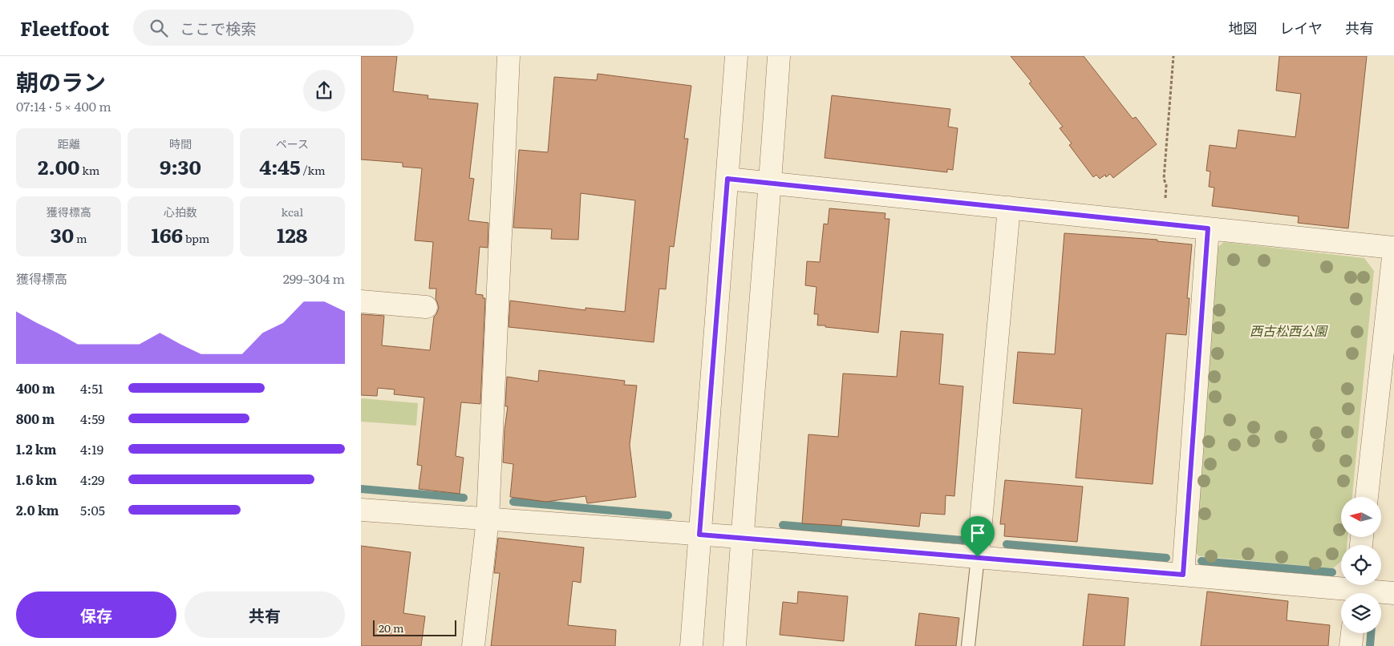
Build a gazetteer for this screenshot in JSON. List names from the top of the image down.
{
  "parks": ["西古松西公園"],
  "scale_bar": "20 m",
  "north": "left",
  "page": {
    "header": "Fleetfoot",
    "search": "ここで検索",
    "nav": ["地図", "レイヤ", "共有"],
    "heading": ["朝のラン", "07:14 · 5 × 400 m"],
    "stats": [
      ["距離", "2.00 km"],
      ["時間", "9:30"],
      ["ペース", "4:45 /km"],
      ["獲得標高", "30 m"],
      ["心拍数", "166 bpm"],
      ["kcal", "128"]
    ],
    "chart": ["獲得標高", "299–304 m"],
    "list": [
      {
        "name": "400 m",
        "note": "4:51"
      },
      {
        "name": "800 m",
        "note": "4:59"
      },
      {
        "name": "1.2 km",
        "note": "4:19"
      },
      {
        "name": "1.6 km",
        "note": "4:29"
      },
      {
        "name": "2.0 km",
        "note": "5:05"
      }
    ],
    "buttons": ["保存", "共有"],
    "scale": "20 m"
  }
}
